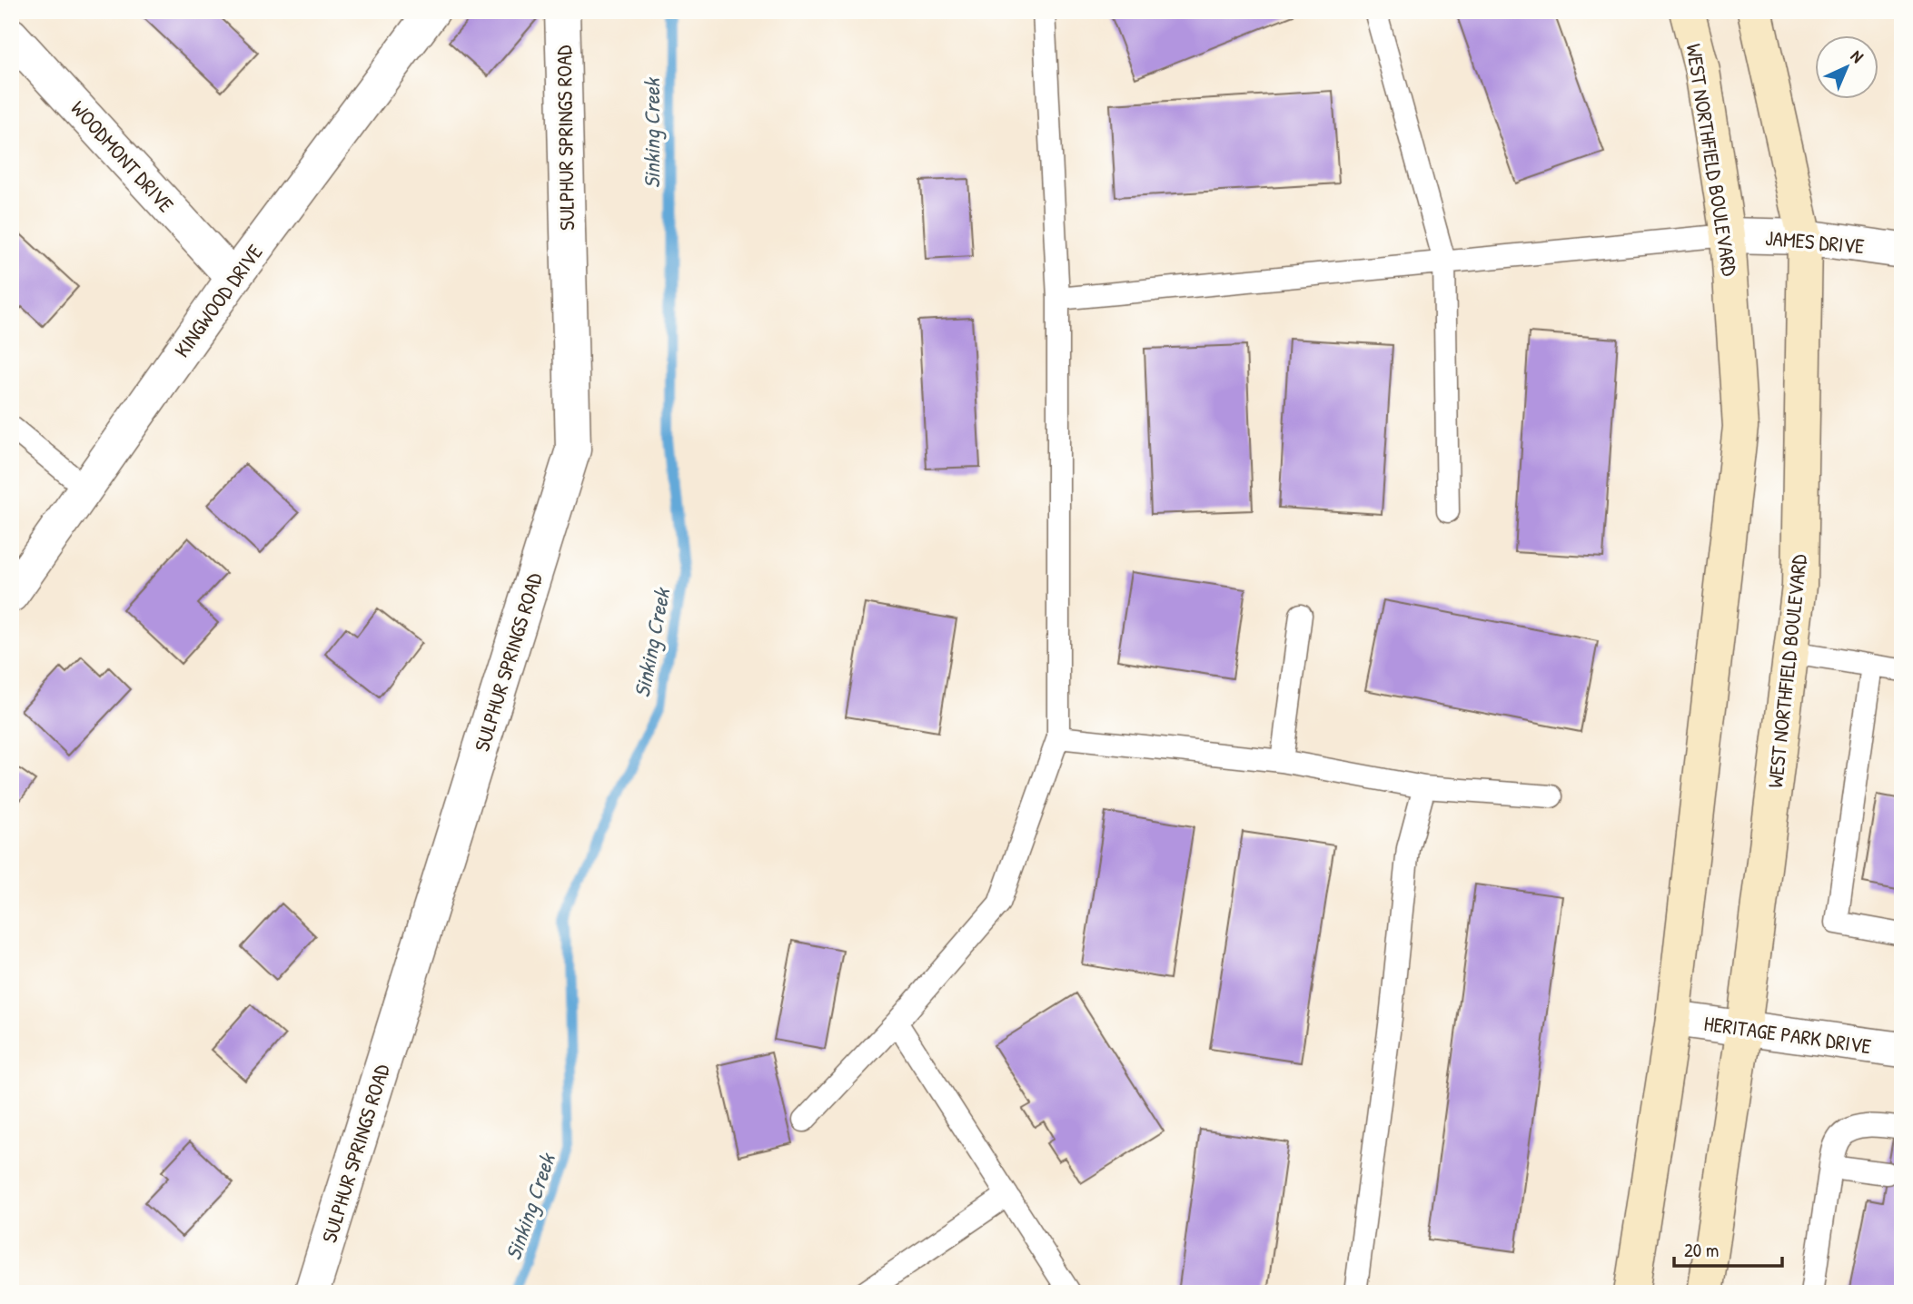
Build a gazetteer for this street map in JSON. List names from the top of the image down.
{
  "streets": {
    "main road": ["WEST NORTHFIELD BOULEVARD"],
    "street": [
      "SULPHUR SPRINGS ROAD",
      "WOODMONT DRIVE",
      "JAMES DRIVE",
      "KINGWOOD DRIVE",
      "HERITAGE PARK DRIVE"
    ]
  },
  "crossings": [
    ["WOODMONT DRIVE", "KINGWOOD DRIVE"],
    ["WEST NORTHFIELD BOULEVARD", "JAMES DRIVE"],
    ["WEST NORTHFIELD BOULEVARD", "HERITAGE PARK DRIVE"]
  ],
  "water": ["Sinking Creek"],
  "scale_bar": "20 m",
  "north": "top right"
}
